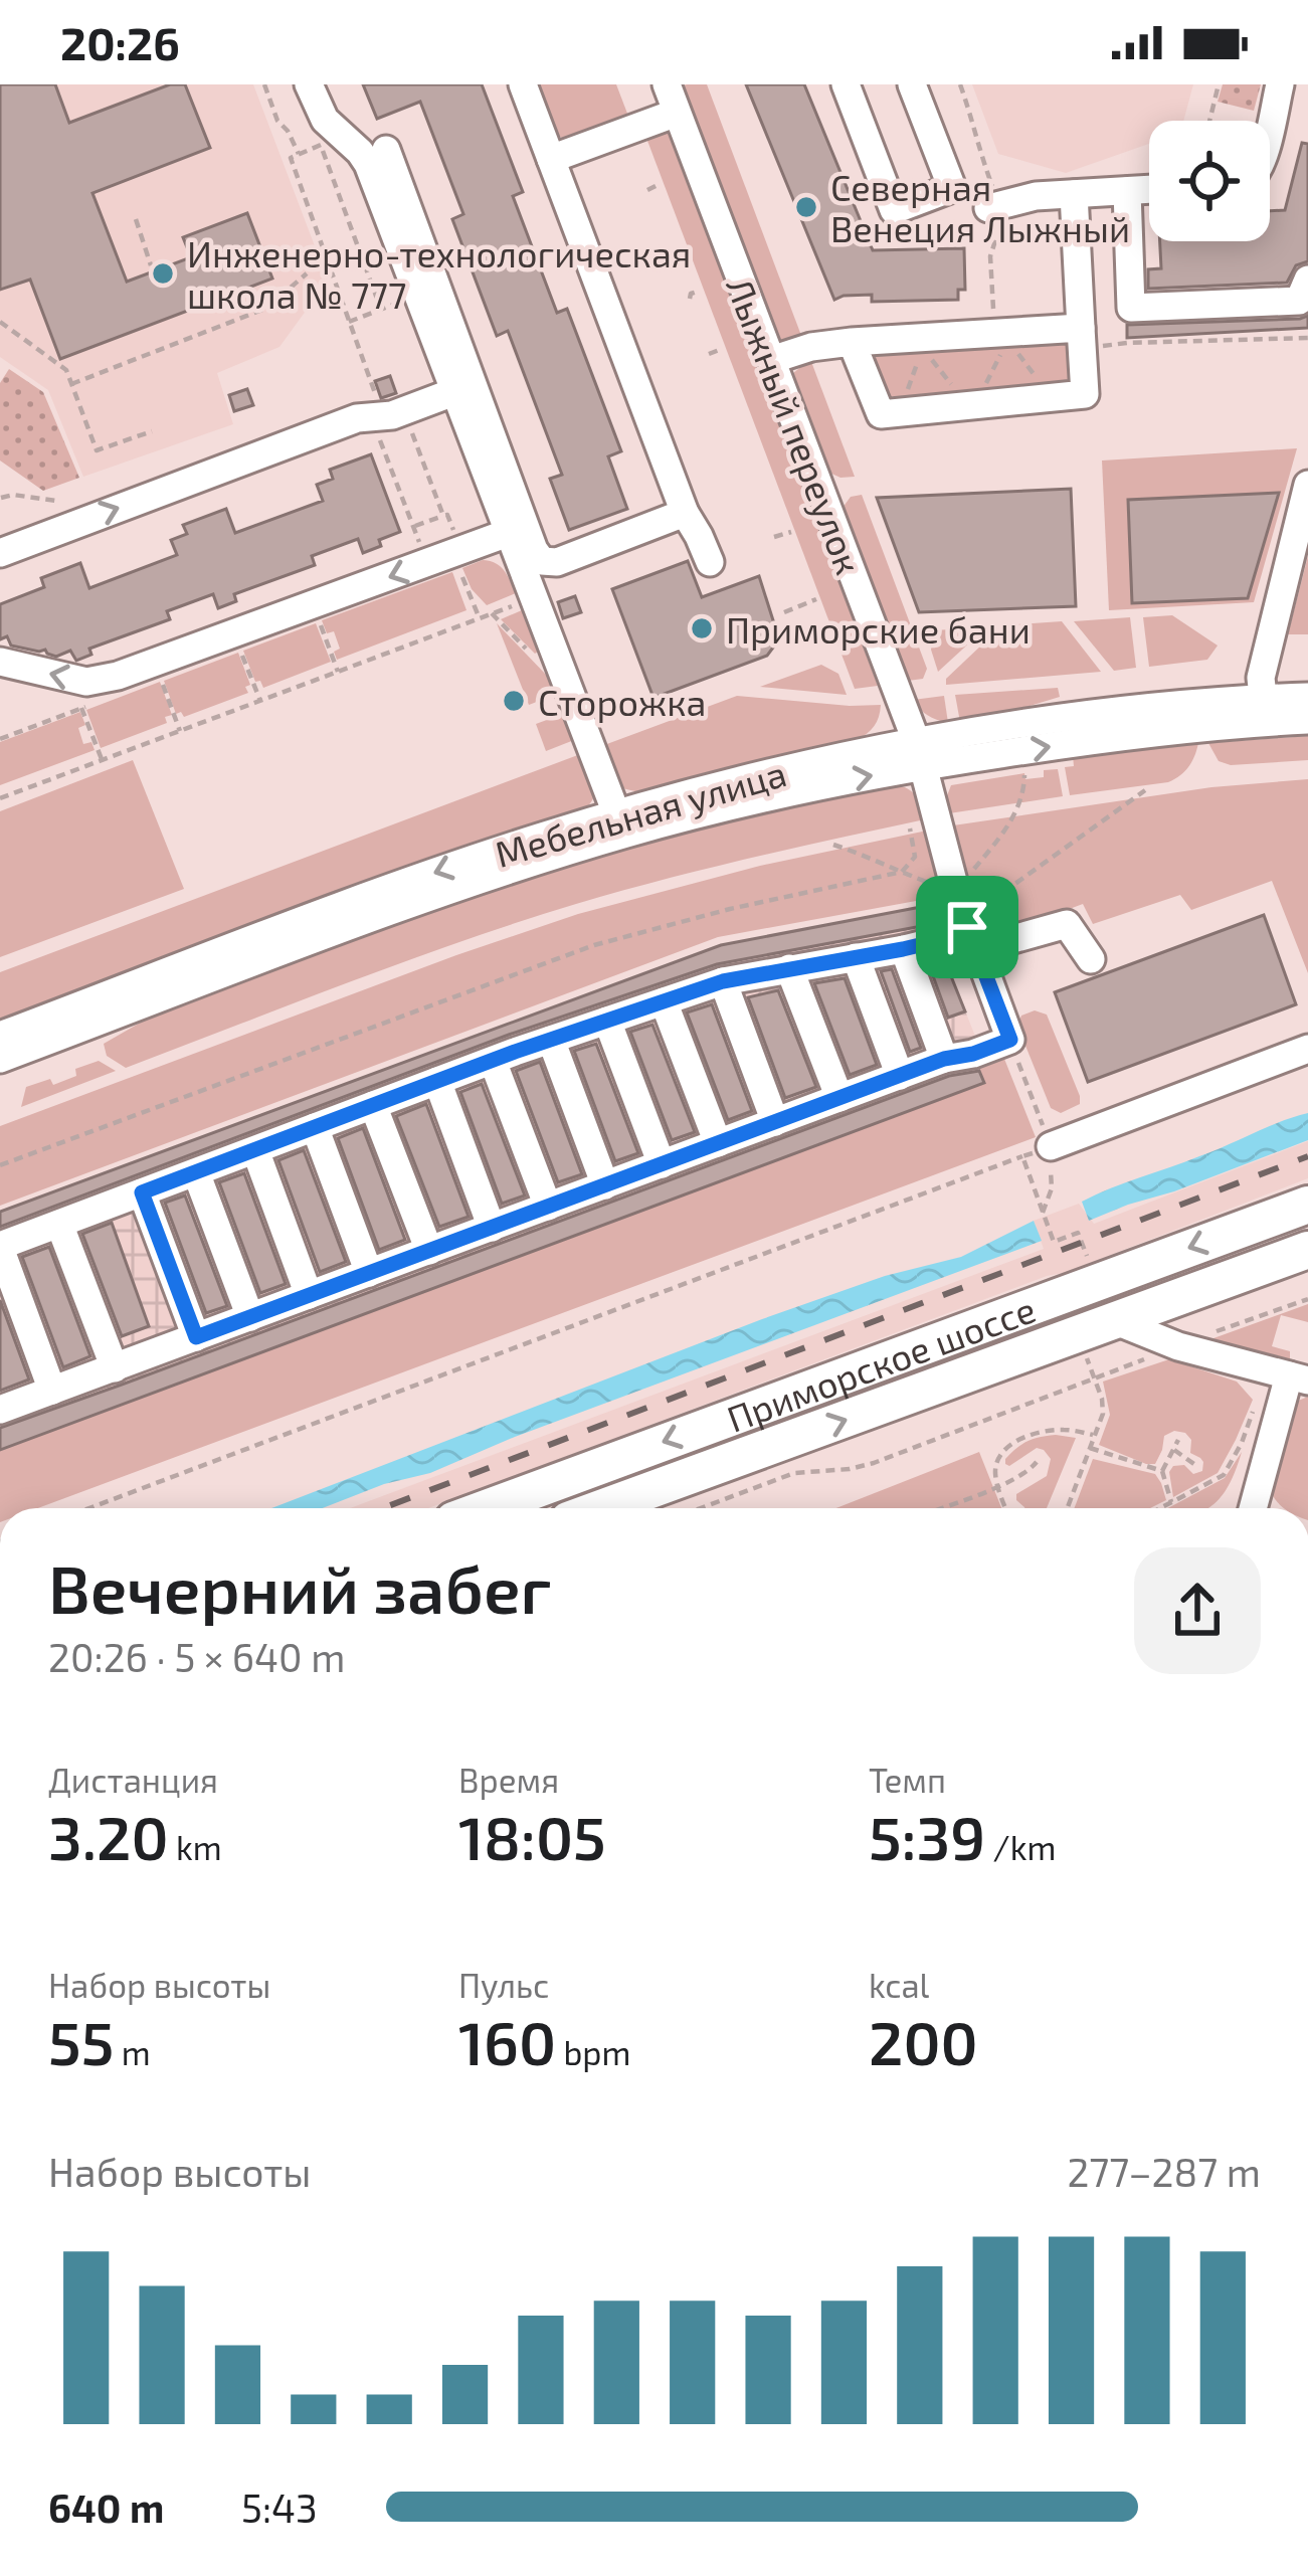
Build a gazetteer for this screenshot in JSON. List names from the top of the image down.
{
  "streets": {
    "main road": ["Приморское шоссе"],
    "street": ["Лыжный переулок", "Мебельная улица"]
  },
  "crossings": [
    ["Лыжный переулок", "Мебельная улица"]
  ],
  "places": [
    "Северная Венеция Лыжный",
    "Инженерно-технологическая школа № 777",
    "Приморские бани",
    "Сторожка"
  ],
  "page": {
    "status": "20:26",
    "heading": ["Вечерний забег", "20:26 · 5 × 640 m"],
    "stats": [
      ["Дистанция", "3.20 km"],
      ["Время", "18:05"],
      ["Темп", "5:39 /km"],
      ["Набор высоты", "55 m"],
      ["Пульс", "160 bpm"],
      ["kcal", "200"]
    ],
    "chart": ["Набор высоты", "277–287 m"],
    "list": [
      {
        "name": "640 m",
        "note": "5:43"
      }
    ]
  }
}
